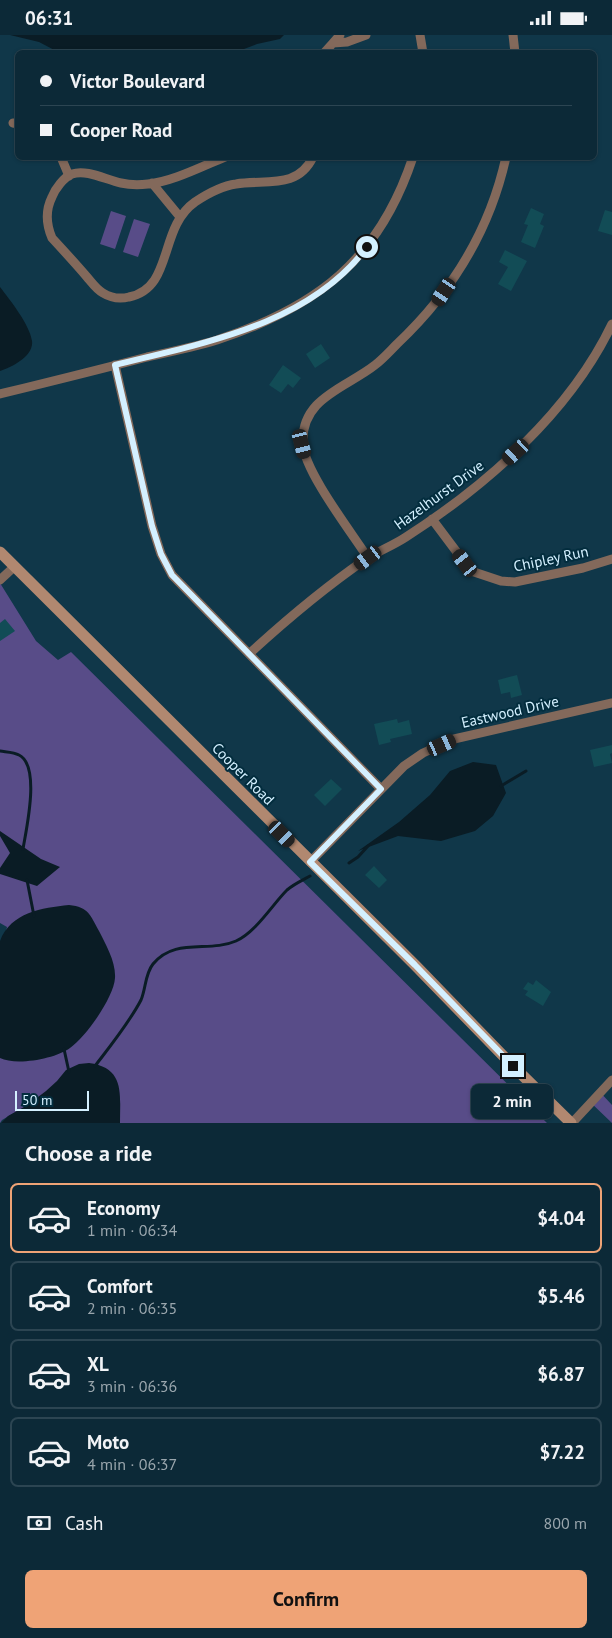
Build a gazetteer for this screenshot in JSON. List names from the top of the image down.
{
  "streets": {
    "street": [
      "Hazelhurst Drive",
      "Chipley Run",
      "Eastwood Drive",
      "Cooper Road"
    ]
  },
  "crossings": [
    ["Hazelhurst Drive", "Chipley Run"],
    ["Eastwood Drive", "Cooper Road"]
  ],
  "scale_bar": "50 m",
  "page": {
    "status": "06:31",
    "banner": ["Victor Boulevard", "Cooper Road"],
    "bubble": "2 min",
    "scale": "50 m",
    "heading": "Choose a ride",
    "list": [
      {
        "name": "Economy",
        "note": "1 min · 06:34",
        "value": "$4.04"
      },
      {
        "name": "Comfort",
        "note": "2 min · 06:35",
        "value": "$5.46"
      },
      {
        "name": "XL",
        "note": "3 min · 06:36",
        "value": "$6.87"
      },
      {
        "name": "Moto",
        "note": "4 min · 06:37",
        "value": "$7.22"
      }
    ],
    "pay": ["Cash", "800 m"],
    "buttons": "Confirm"
  }
}
